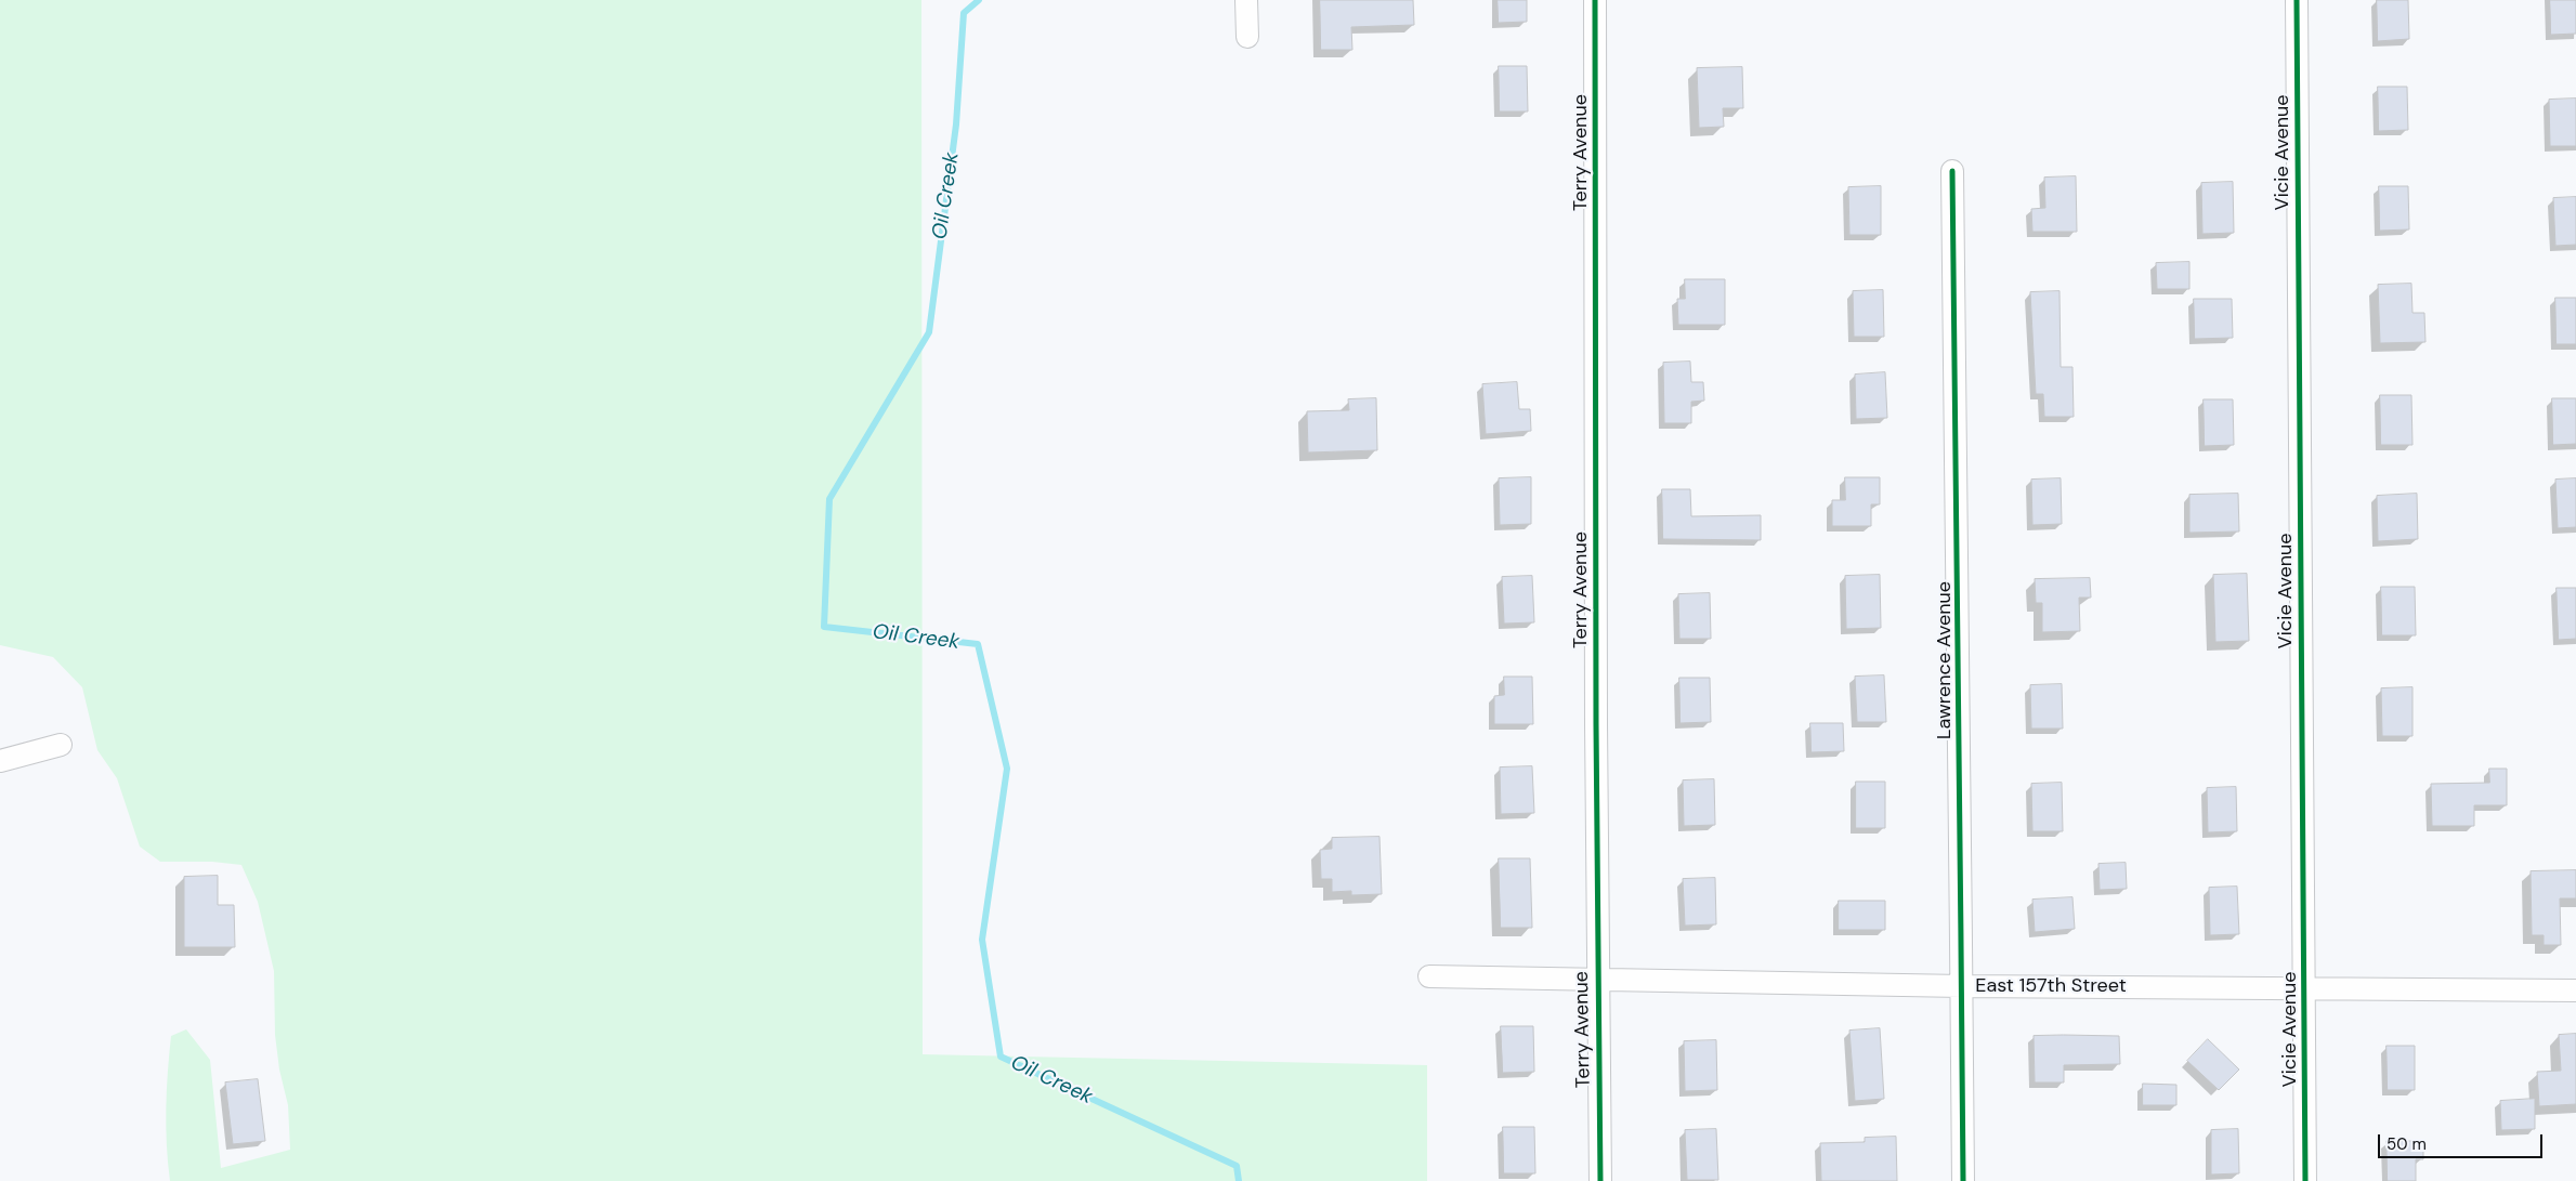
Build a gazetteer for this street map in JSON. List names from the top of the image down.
{
  "streets": {
    "street": [
      "Terry Avenue",
      "Vicie Avenue",
      "Lawrence Avenue",
      "East 157th Street"
    ]
  },
  "crossings": [
    ["Terry Avenue", "East 157th Street"],
    ["Vicie Avenue", "East 157th Street"],
    ["Lawrence Avenue", "East 157th Street"]
  ],
  "water": ["Oil Creek"],
  "scale_bar": "50 m"
}
